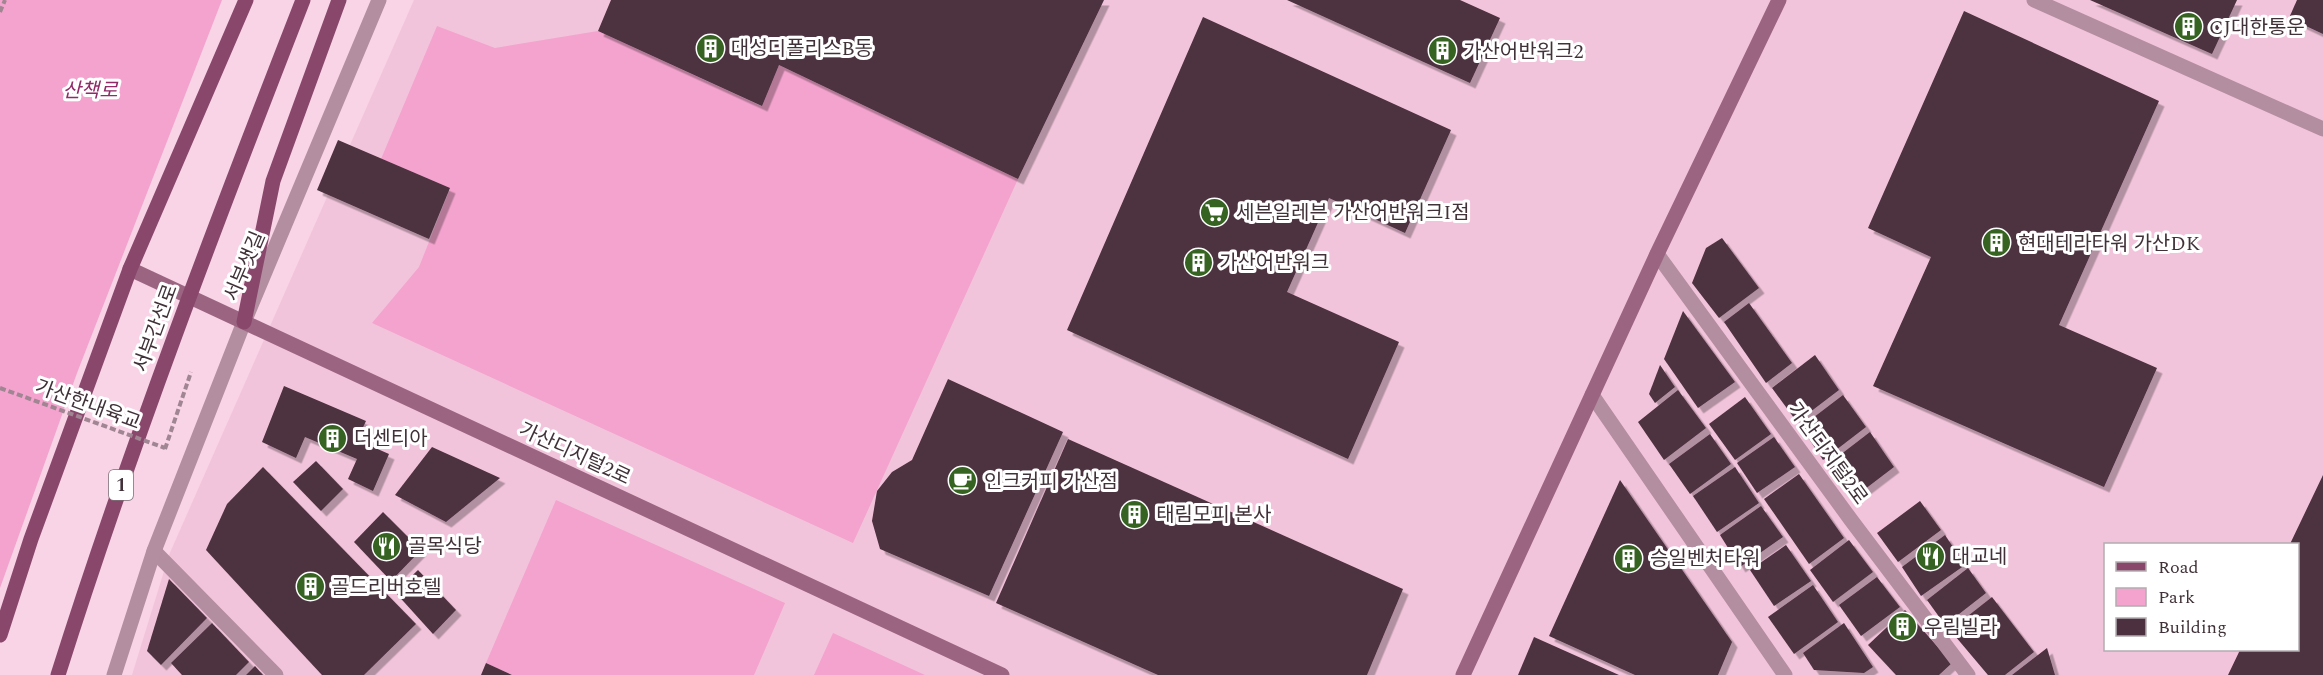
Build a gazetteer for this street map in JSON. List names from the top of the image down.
{
  "streets": {
    "main road": ["서부간선로", "1"],
    "street": ["서부샛길", "가산디지털2로"],
    "path": ["가산한내육교"]
  },
  "crossings": [
    ["서부샛길", "가산디지털2로"],
    ["서부간선로", "가산디지털2로"]
  ],
  "parks": ["산책로"],
  "places": {
    "building": [
      "CJ대한통운",
      "대성디폴리스B동",
      "가산어반워크2",
      "현대테라타워 가산DK",
      "가산어반워크",
      "더센티아",
      "태림모피 본사",
      "승일벤처타워",
      "골드리버호텔",
      "우림빌라"
    ],
    "supermarket": ["세븐일레븐 가산어반워크I점"],
    "cafe": ["인크커피 가산점"],
    "restaurant": ["골목식당", "대교네"]
  },
  "legend": ["Road", "Park", "Building"]
}
